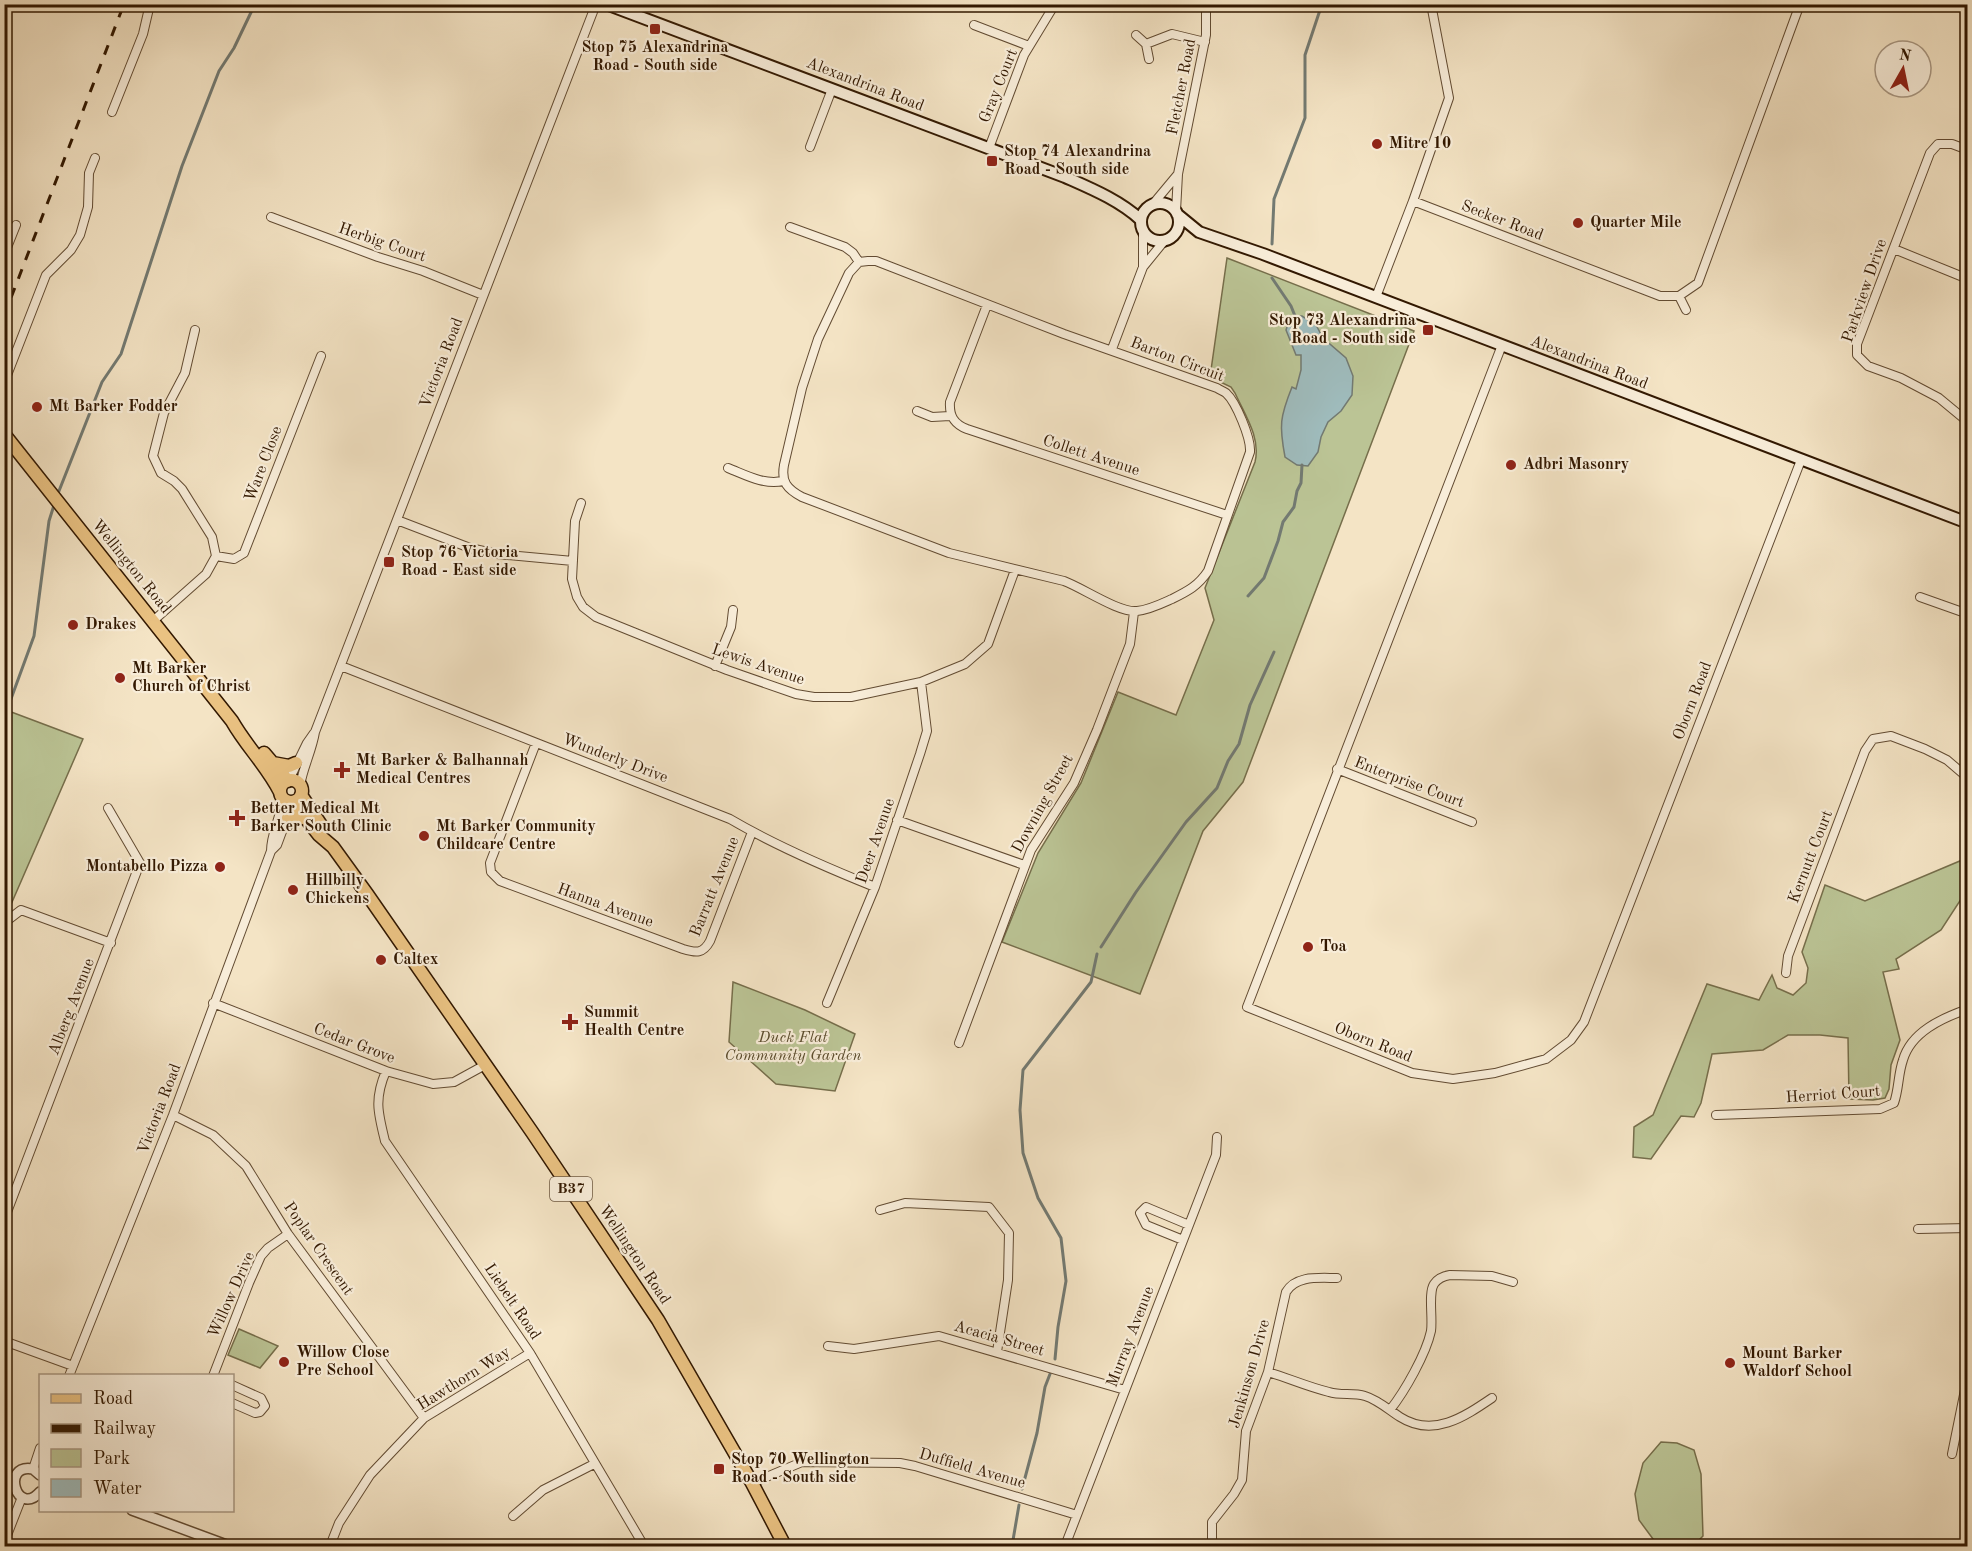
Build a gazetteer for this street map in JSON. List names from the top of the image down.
{
  "streets": {
    "main road": ["Alexandrina Road", "Wellington Road", "B37"],
    "street": [
      "Gray Court",
      "Fletcher Road",
      "Secker Road",
      "Herbig Court",
      "Parkview Drive",
      "Barton Circuit",
      "Victoria Road",
      "Collett Avenue",
      "Ware Close",
      "Lewis Avenue",
      "Oborn Road",
      "Wunderly Drive",
      "Enterprise Court",
      "Downing Street",
      "Deer Avenue",
      "Kernutt Court",
      "Barratt Avenue",
      "Hanna Avenue",
      "Alberg Avenue",
      "Cedar Grove",
      "Herriot Court",
      "Poplar Crescent",
      "Willow Drive",
      "Liebelt Road",
      "Murray Avenue",
      "Acacia Street",
      "Jenkinson Drive",
      "Hawthorn Way",
      "Duffield Avenue"
    ]
  },
  "crossings": [
    ["Alexandrina Road", "Gray Court"],
    ["Alexandrina Road", "Fletcher Road"],
    ["Alexandrina Road", "Oborn Road"],
    ["Herbig Court", "Victoria Road"],
    ["Barton Circuit", "Collett Avenue"],
    ["Barton Circuit", "Downing Street"],
    ["Victoria Road", "Wellington Road"],
    ["Victoria Road", "Wunderly Drive"],
    ["Victoria Road", "Cedar Grove"],
    ["Victoria Road", "Poplar Crescent"],
    ["Wellington Road", "Cedar Grove"],
    ["Wellington Road", "Duffield Avenue"],
    ["Lewis Avenue", "Deer Avenue"],
    ["Oborn Road", "Enterprise Court"],
    ["Wunderly Drive", "Deer Avenue"],
    ["Wunderly Drive", "Barratt Avenue"],
    ["Wunderly Drive", "Hanna Avenue"],
    ["Barratt Avenue", "Hanna Avenue"],
    ["Cedar Grove", "Liebelt Road"],
    ["Poplar Crescent", "Willow Drive"],
    ["Poplar Crescent", "Hawthorn Way"],
    ["Liebelt Road", "Hawthorn Way"],
    ["Murray Avenue", "Acacia Street"],
    ["Murray Avenue", "Duffield Avenue"]
  ],
  "parks": ["Duck Flat Community Garden"],
  "places": {
    "transit": [
      "Stop 75 Alexandrina Road - South side",
      "Stop 74 Alexandrina Road - South side",
      "Stop 73 Alexandrina Road - South side",
      "Stop 76 Victoria Road - East side",
      "Stop 70 Wellington Road - South side"
    ],
    "other": [
      "Mitre 10",
      "Quarter Mile",
      "Mt Barker Fodder",
      "Adbri Masonry",
      "Drakes",
      "Mt Barker Church of Christ",
      "Mt Barker Community Childcare Centre",
      "Montabello Pizza",
      "Hillbilly Chickens",
      "Toa",
      "Caltex",
      "Willow Close Pre School",
      "Mount Barker Waldorf School"
    ],
    "health": ["Mt Barker & Balhannah Medical Centres", "Better Medical Mt Barker South Clinic", "Summit Health Centre"]
  },
  "legend": [
    "Road",
    "Railway",
    "Park",
    "Water"
  ],
  "north": "top"
}
